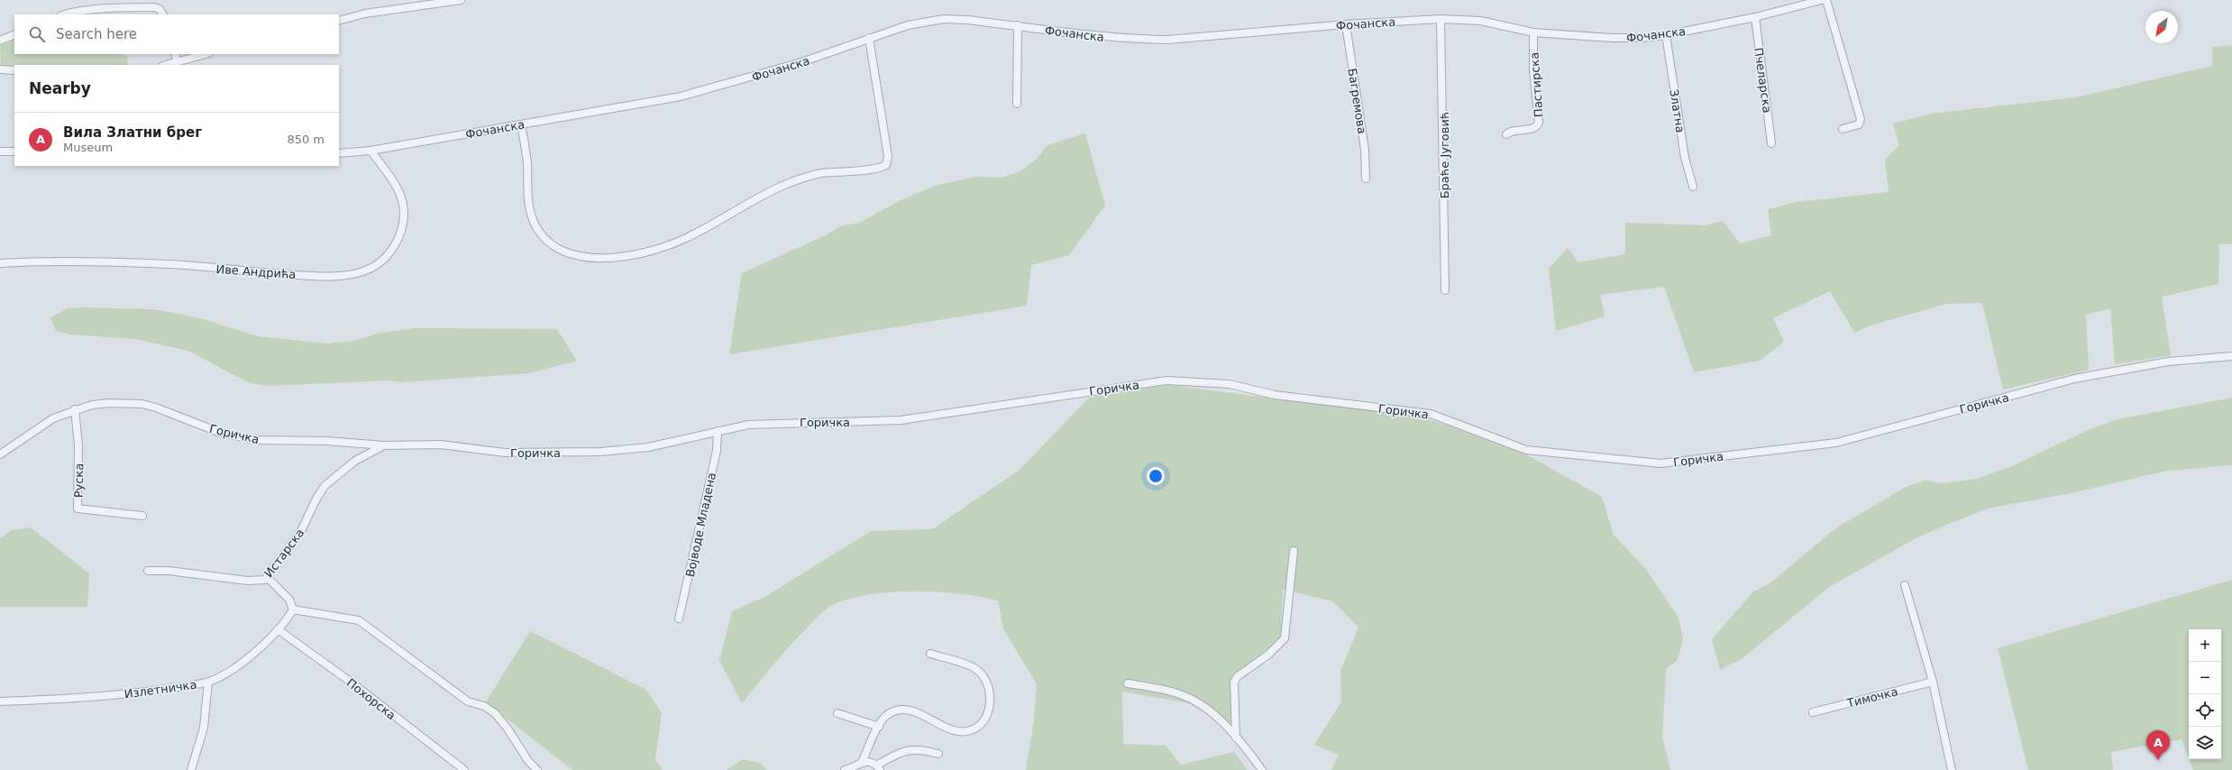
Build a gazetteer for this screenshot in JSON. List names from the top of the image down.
{
  "streets": {
    "street": [
      "Фочанска",
      "Пчеларска",
      "Пастирска",
      "Багремова",
      "Златна",
      "Браће Југовић",
      "Иве Андрића",
      "Горичка",
      "Руска",
      "Војводе Младена",
      "Истарска",
      "Излетничка",
      "Тимочка",
      "Похорска"
    ]
  },
  "crossings": [
    ["Фочанска", "Пчеларска"],
    ["Фочанска", "Пастирска"],
    ["Фочанска", "Багремова"],
    ["Фочанска", "Златна"],
    ["Фочанска", "Браће Југовић"],
    ["Фочанска", "Иве Андрића"],
    ["Горичка", "Руска"],
    ["Горичка", "Војводе Младена"],
    ["Горичка", "Истарска"],
    ["Излетничка", "Похорска"]
  ],
  "north": "bottom left",
  "page": {
    "search": "Search here",
    "heading": "Nearby",
    "list": [
      {
        "mark": "A",
        "name": "Вила Златни брег",
        "note": "Museum",
        "value": "850 m"
      }
    ],
    "map_buttons": ["+", "−"],
    "pins": "A"
  }
}
